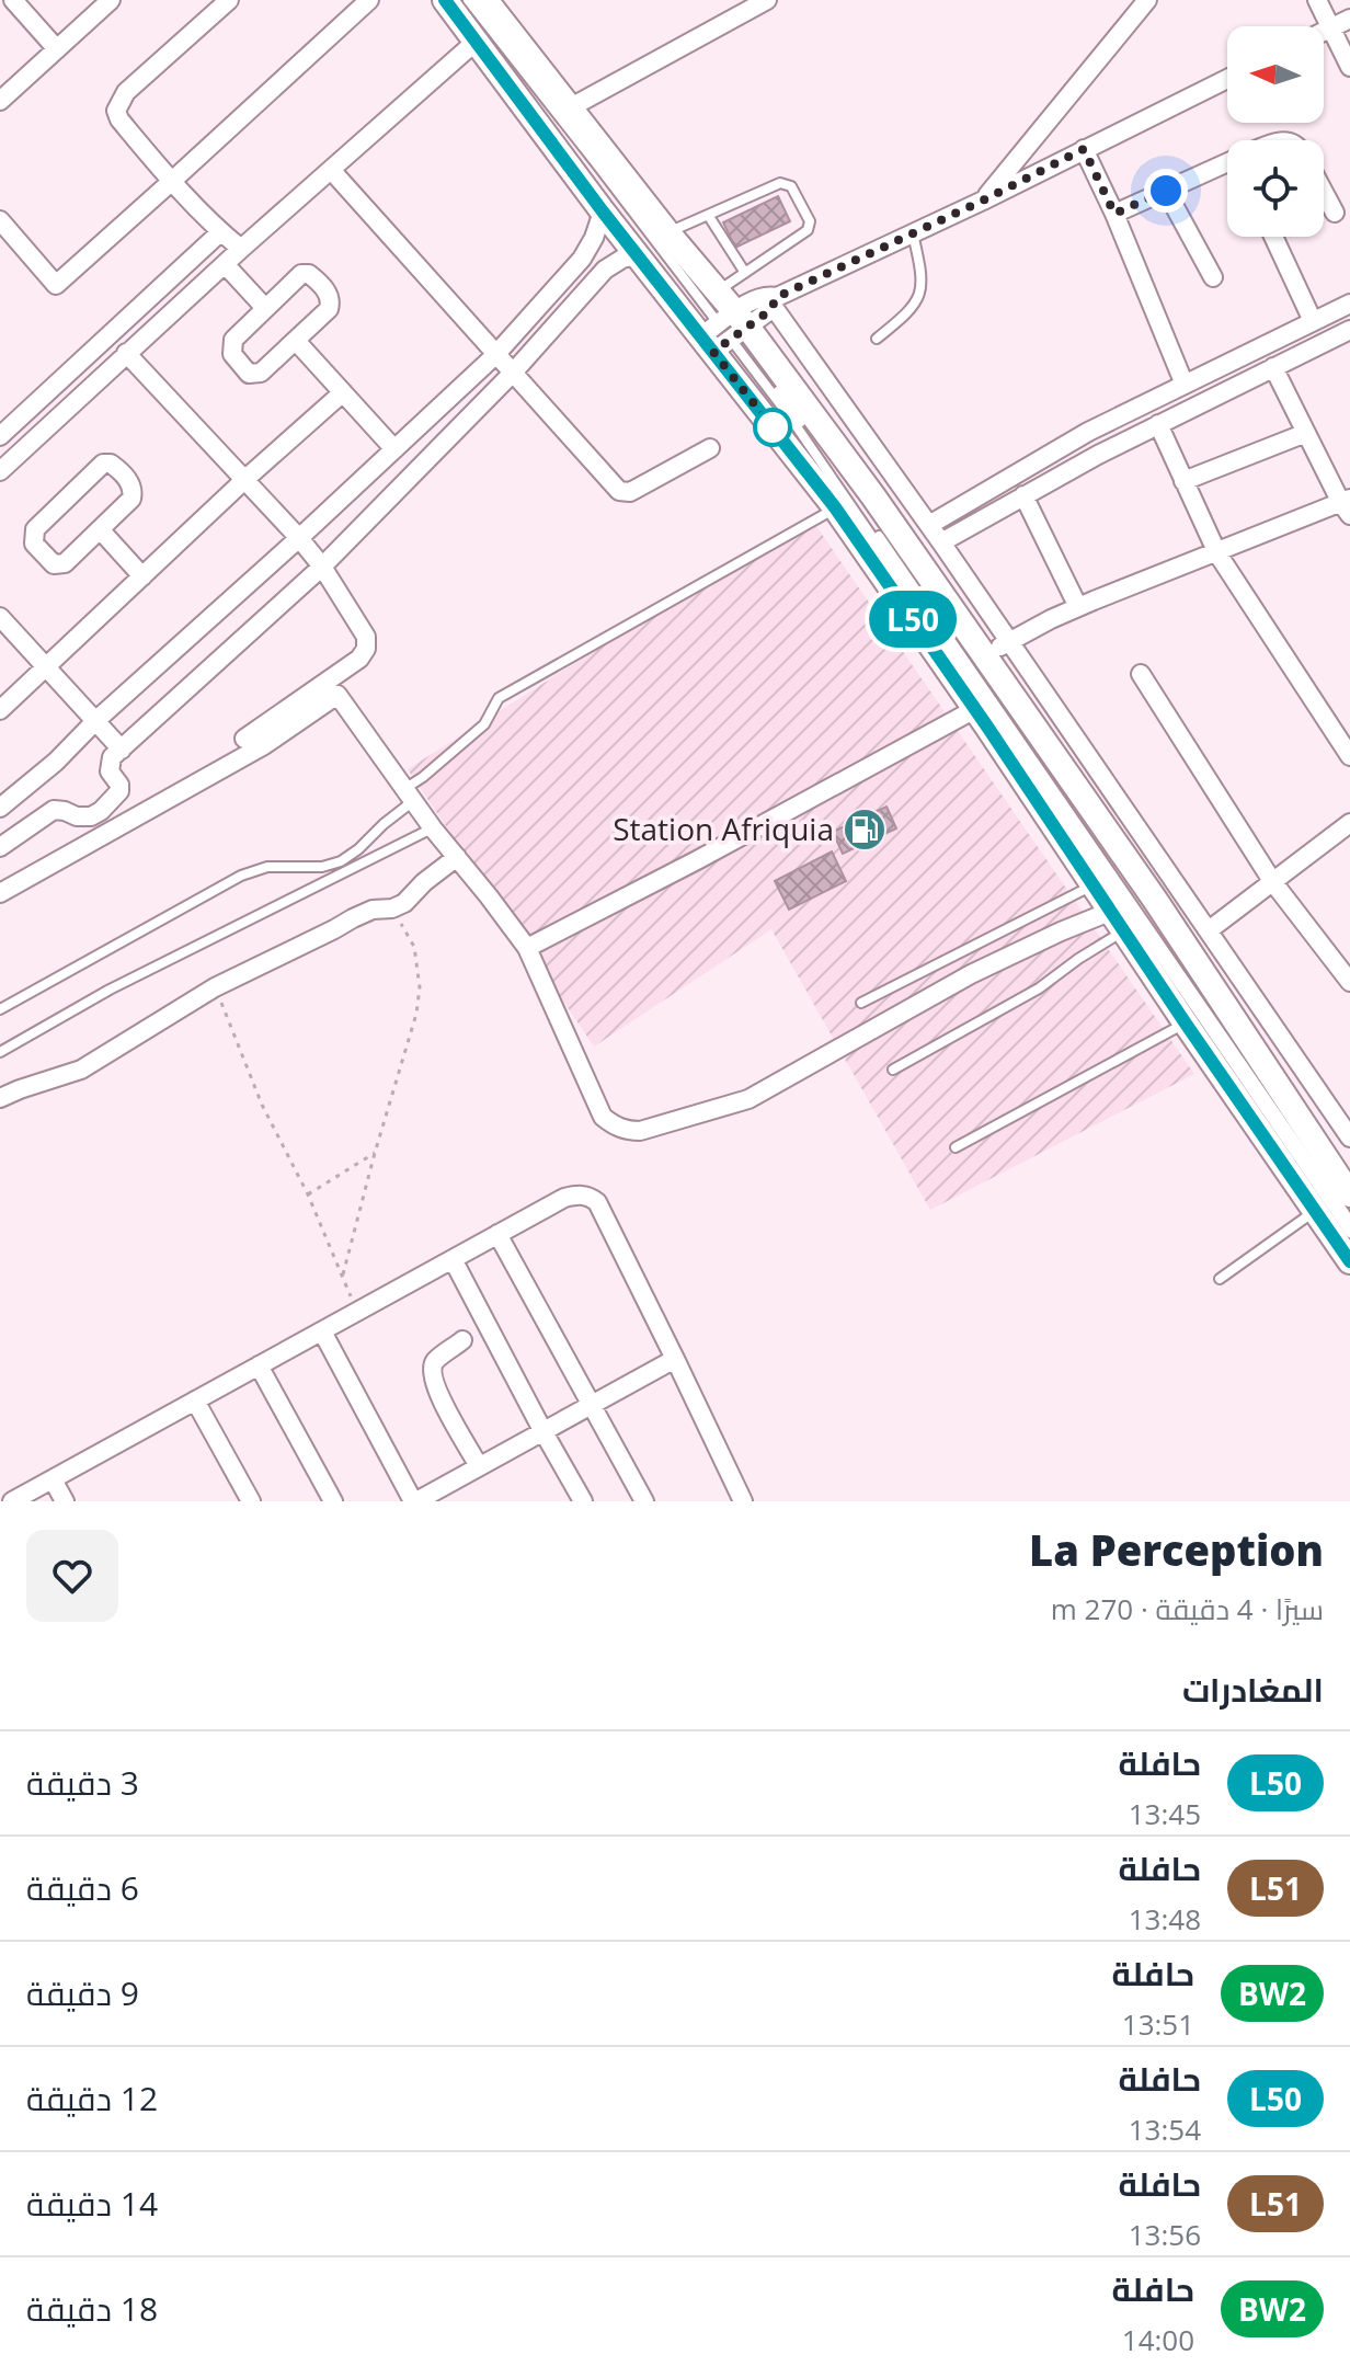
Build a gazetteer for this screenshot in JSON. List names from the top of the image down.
{
  "places": {
    "fuel station": ["Station Afriquia"]
  },
  "lines": ["bus line L50"],
  "north": "left",
  "page": {
    "on_map": "L50",
    "heading": [
      ["La Perception", "سيرًا · 4 دقيقة · 270 m"],
      "المغادرات"
    ],
    "list": [
      {
        "mark": "L50",
        "name": "حافلة",
        "note": "13:45",
        "value": "3 دقيقة"
      },
      {
        "mark": "L51",
        "name": "حافلة",
        "note": "13:48",
        "value": "6 دقيقة"
      },
      {
        "mark": "BW2",
        "name": "حافلة",
        "note": "13:51",
        "value": "9 دقيقة"
      },
      {
        "mark": "L50",
        "name": "حافلة",
        "note": "13:54",
        "value": "12 دقيقة"
      },
      {
        "mark": "L51",
        "name": "حافلة",
        "note": "13:56",
        "value": "14 دقيقة"
      },
      {
        "mark": "BW2",
        "name": "حافلة",
        "note": "14:00",
        "value": "18 دقيقة"
      }
    ]
  }
}
